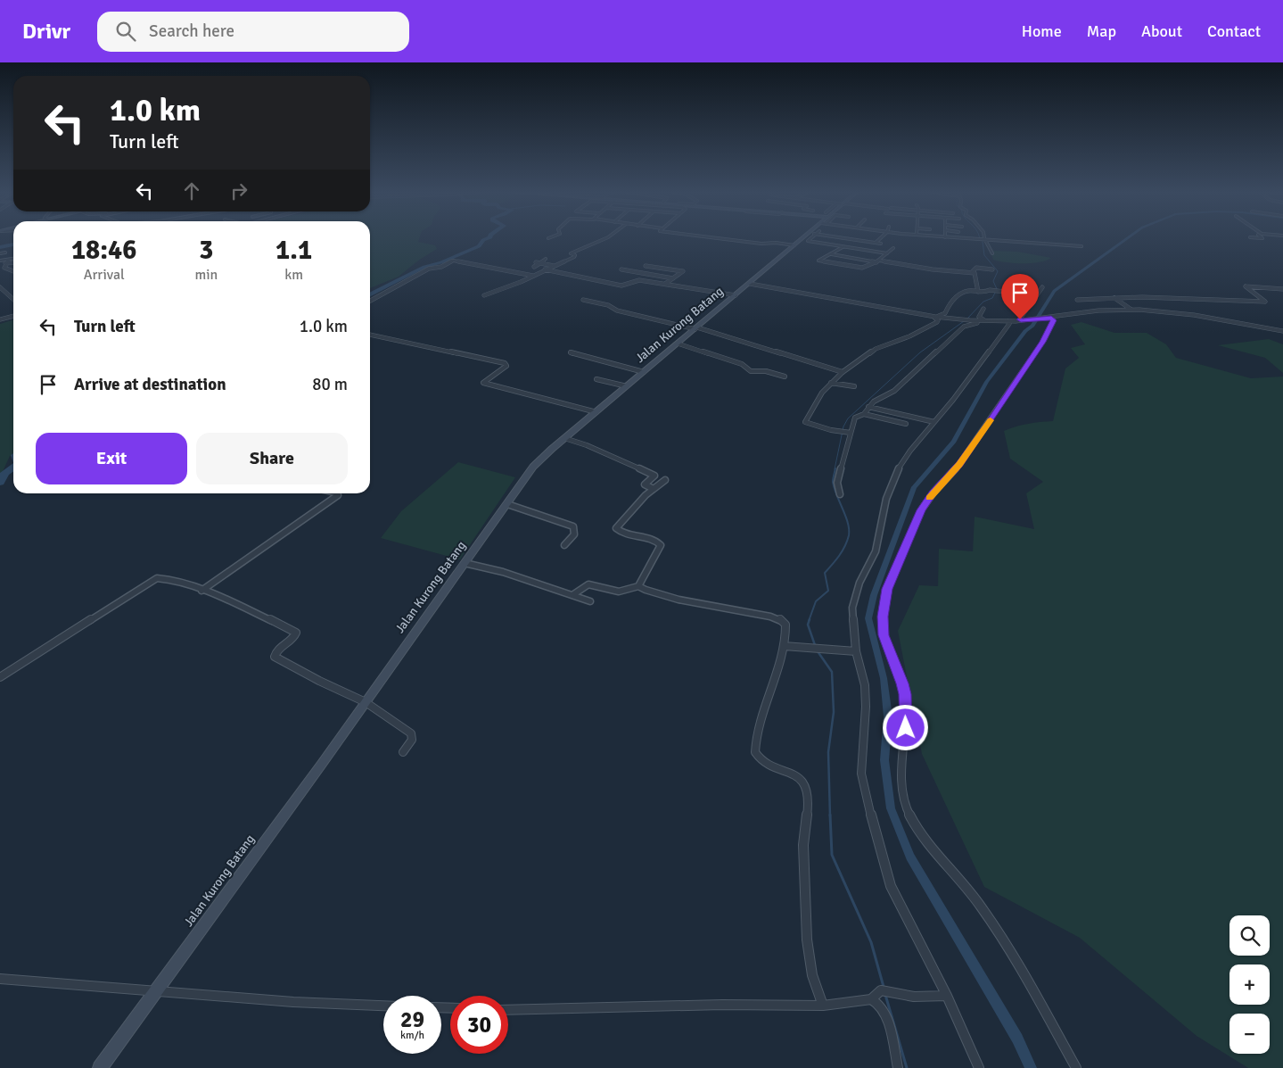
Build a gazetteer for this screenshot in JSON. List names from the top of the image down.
{
  "streets": {
    "street": ["Jalan Kurong Batang"]
  },
  "page": {
    "header": "Drivr",
    "search": "Search here",
    "nav": [
      "Home",
      "Map",
      "About",
      "Contact"
    ],
    "turn": ["1.0 km", "Turn left"],
    "eta": [
      "18:46",
      "Arrival",
      "3",
      "min",
      "1.1",
      "km"
    ],
    "list": [
      {
        "name": "Turn left",
        "value": "1.0 km"
      },
      {
        "name": "Arrive at destination",
        "value": "80 m"
      }
    ],
    "buttons": ["Exit", "Share"],
    "map_buttons": ["+", "−"],
    "speed": "29 km/h",
    "limit": "30"
  }
}
